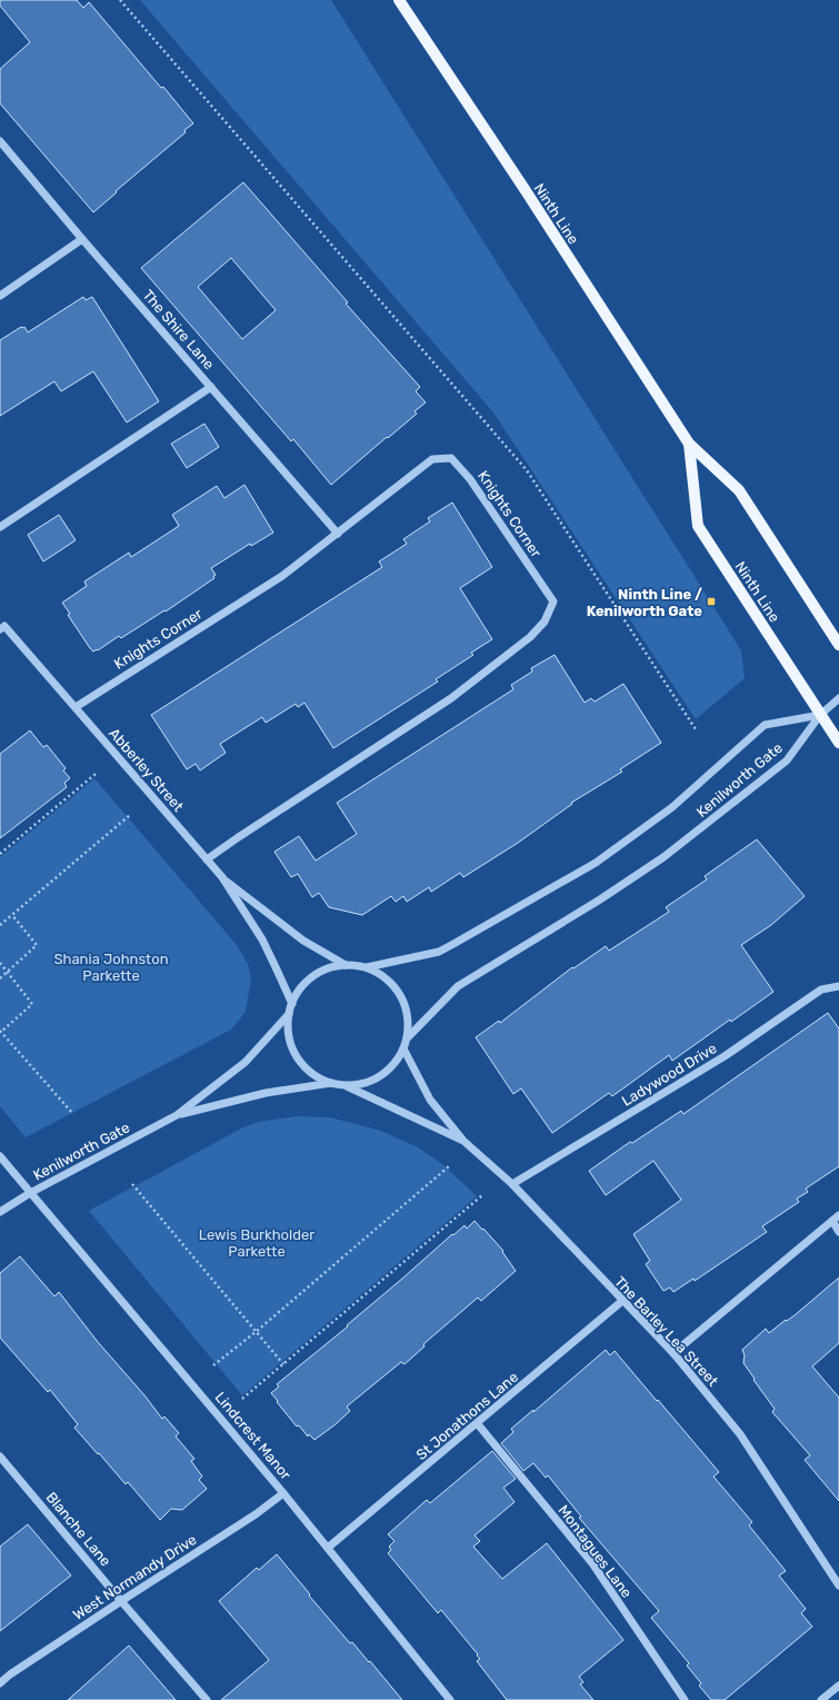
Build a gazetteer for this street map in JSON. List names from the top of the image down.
{
  "streets": {
    "main road": ["Ninth Line"],
    "street": [
      "The Shire Lane",
      "Knights Corner",
      "Abberley Street",
      "Kenilworth Gate",
      "Ladywood Drive",
      "The Barley Lea Street",
      "St Jonathons Lane",
      "Lindcrest Manor",
      "Blanche Lane",
      "Montagues Lane",
      "West Normandy Drive"
    ]
  },
  "crossings": [
    ["Ninth Line", "Kenilworth Gate"],
    ["The Shire Lane", "Knights Corner"],
    ["Knights Corner", "Abberley Street"],
    ["Abberley Street", "Kenilworth Gate"],
    ["Abberley Street", "The Barley Lea Street"],
    ["Kenilworth Gate", "The Barley Lea Street"],
    ["Kenilworth Gate", "Lindcrest Manor"],
    ["Ladywood Drive", "The Barley Lea Street"],
    ["The Barley Lea Street", "St Jonathons Lane"],
    ["St Jonathons Lane", "Lindcrest Manor"],
    ["St Jonathons Lane", "Montagues Lane"],
    ["Lindcrest Manor", "West Normandy Drive"],
    ["Blanche Lane", "West Normandy Drive"]
  ],
  "parks": ["Shania Johnston Parkette", "Lewis Burkholder Parkette"],
  "places": {
    "transit": ["Ninth Line / Kenilworth Gate"]
  }
}
